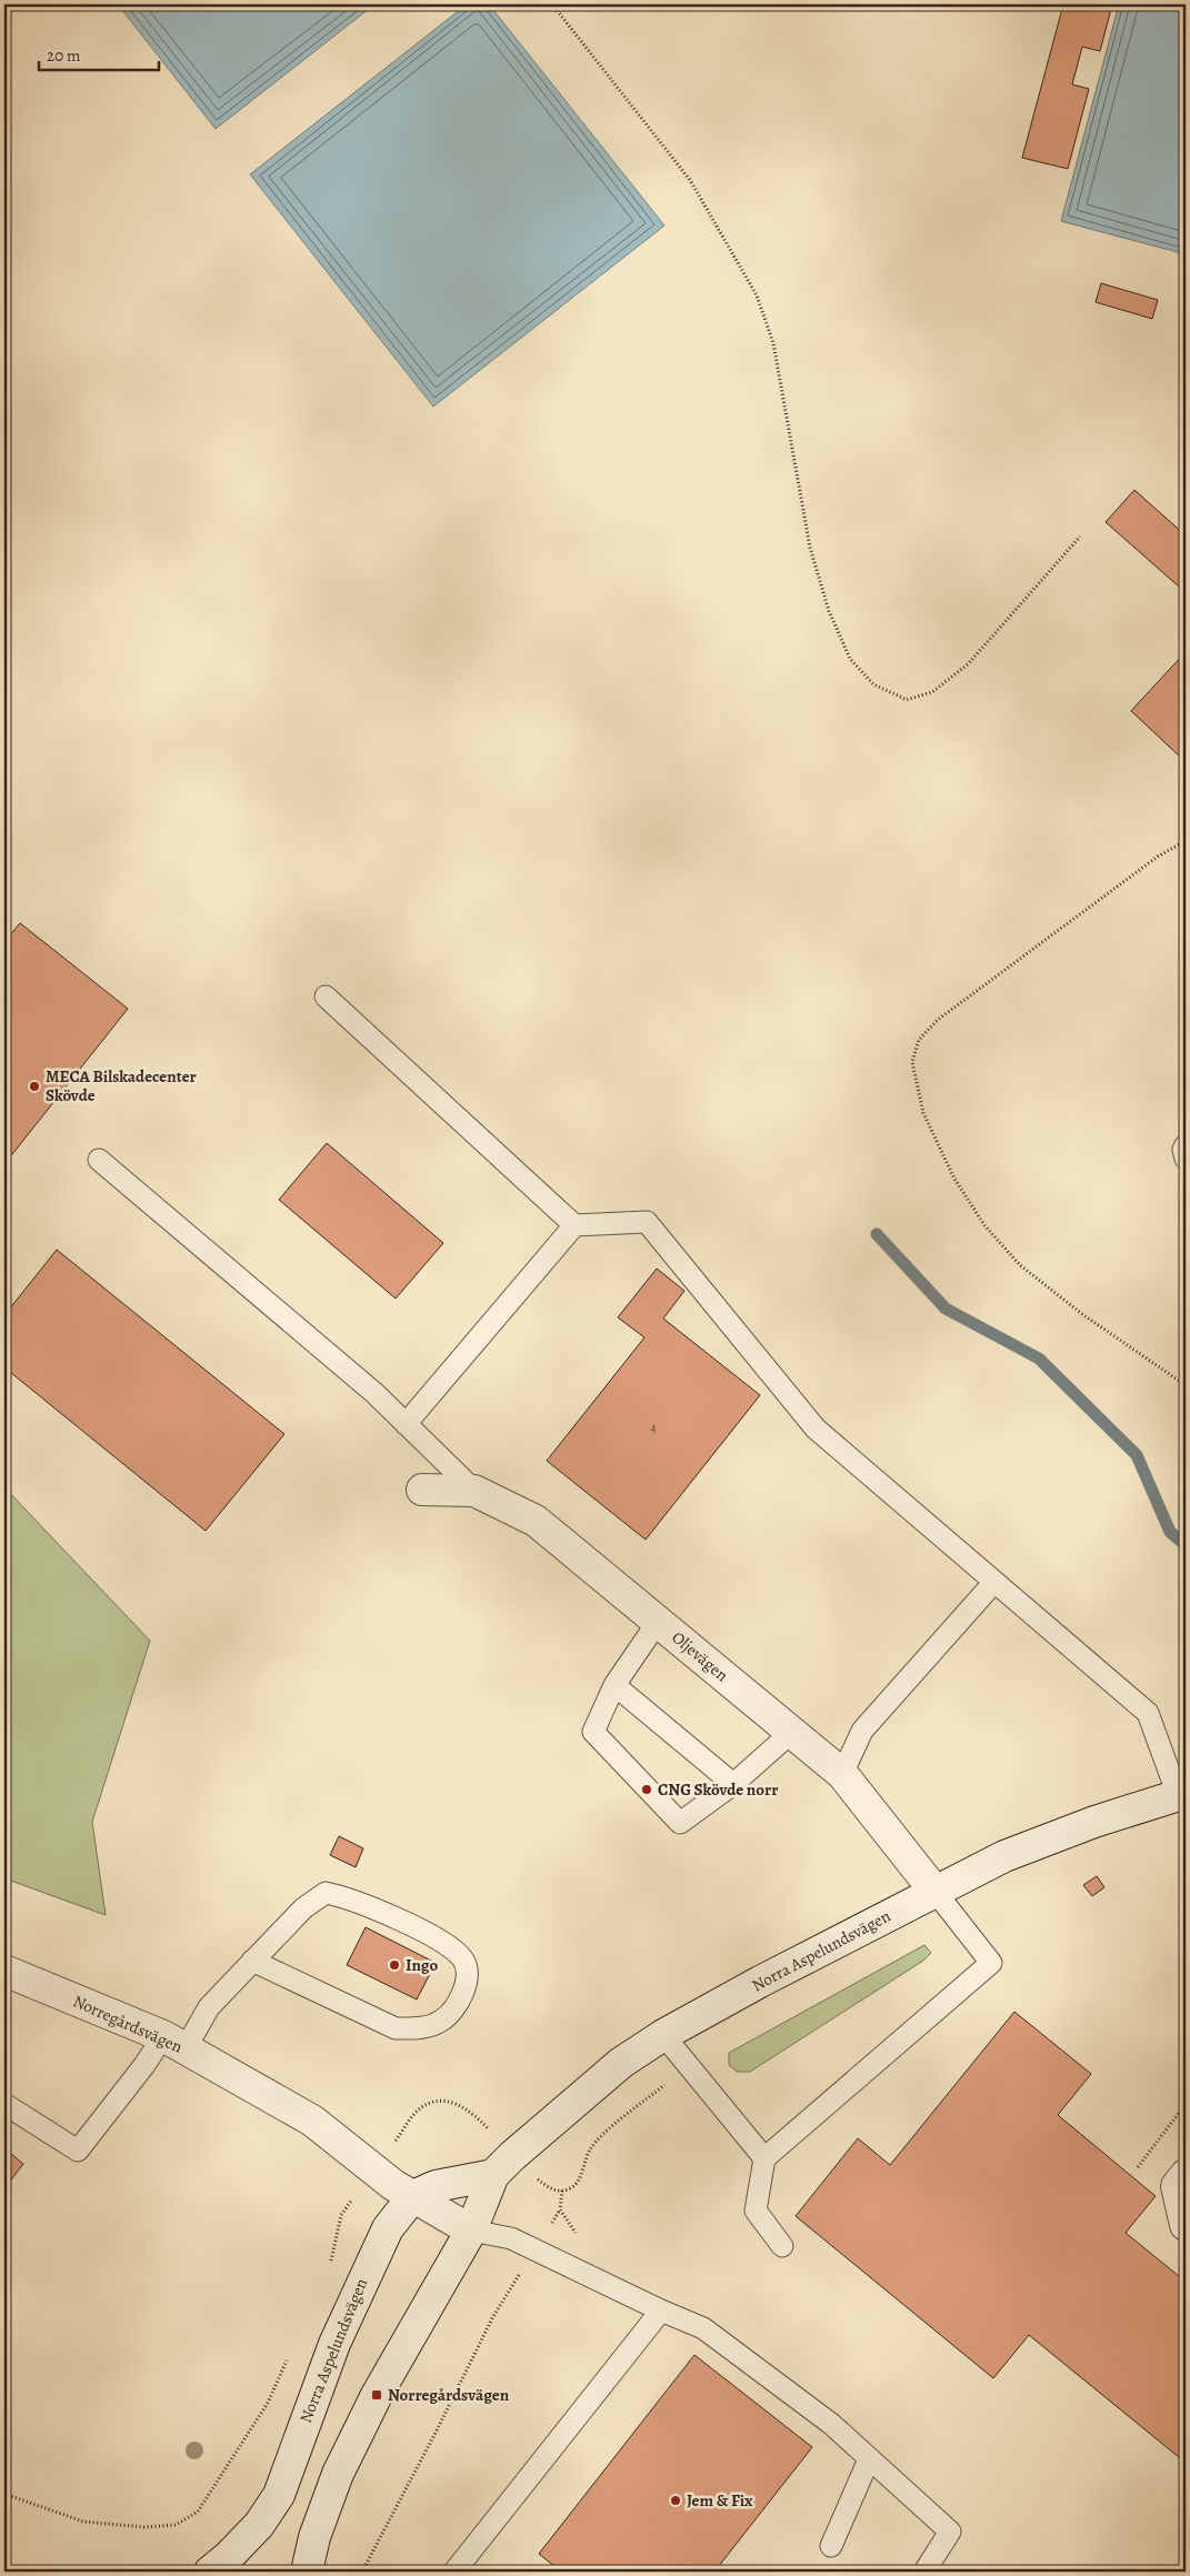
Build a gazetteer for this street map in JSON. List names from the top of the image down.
{
  "streets": {
    "street": ["Oljevägen", "Norra Aspelundsvägen", "Norregårdsvägen"]
  },
  "crossings": [
    ["Oljevägen", "Norra Aspelundsvägen"],
    ["Norra Aspelundsvägen", "Norregårdsvägen"]
  ],
  "places": {
    "other": [
      "MECA Bilskadecenter Skövde",
      "CNG Skövde norr",
      "Ingo",
      "Jem & Fix"
    ],
    "transit": ["Norregårdsvägen"]
  },
  "house_numbers": ["4"],
  "scale_bar": "20 m"
}
